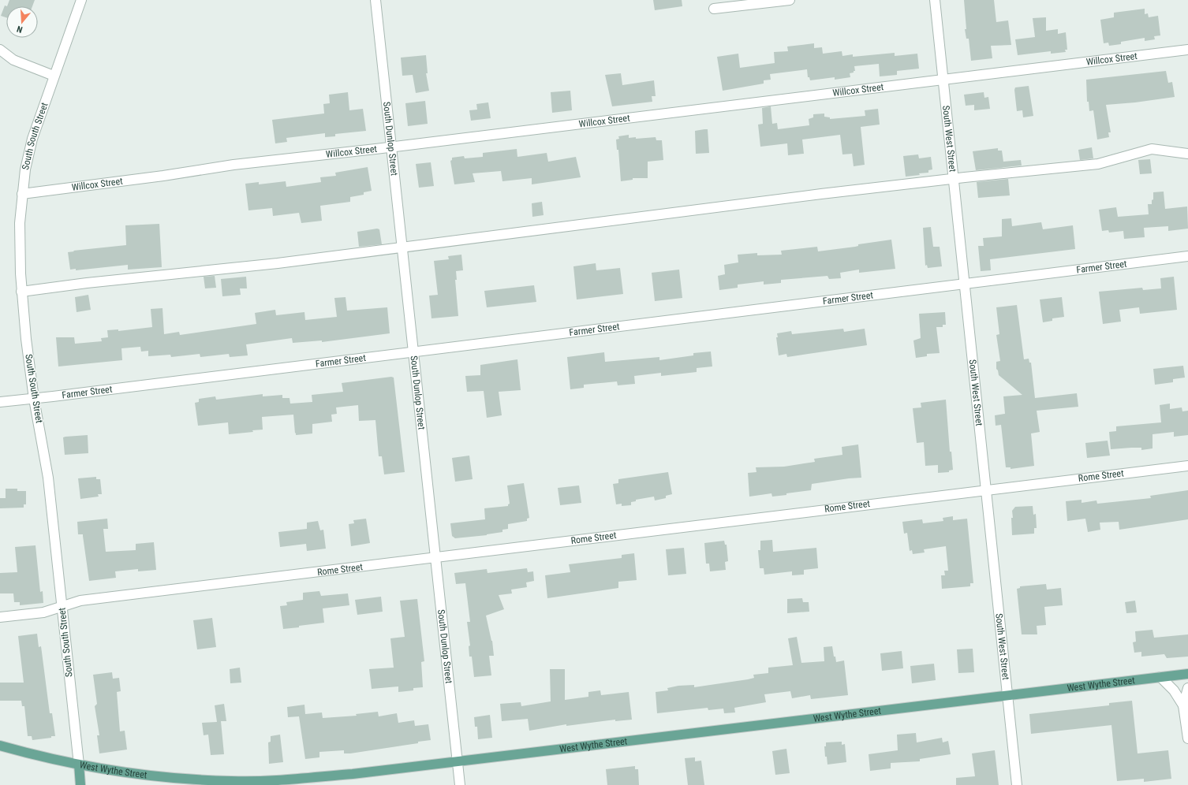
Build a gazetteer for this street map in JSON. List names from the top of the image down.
{
  "streets": {
    "main road": ["South South Street", "West Wythe Street"],
    "street": [
      "Willcox Street",
      "South Dunlop Street",
      "South West Street",
      "Farmer Street",
      "Rome Street"
    ]
  },
  "crossings": [
    ["Willcox Street", "South South Street"],
    ["Willcox Street", "South Dunlop Street"],
    ["Willcox Street", "South West Street"],
    ["South South Street", "Farmer Street"],
    ["South South Street", "Rome Street"],
    ["South South Street", "West Wythe Street"],
    ["South Dunlop Street", "Farmer Street"],
    ["South Dunlop Street", "Rome Street"],
    ["South Dunlop Street", "West Wythe Street"],
    ["South West Street", "Farmer Street"],
    ["South West Street", "Rome Street"],
    ["South West Street", "West Wythe Street"]
  ],
  "north": "bottom"
}
